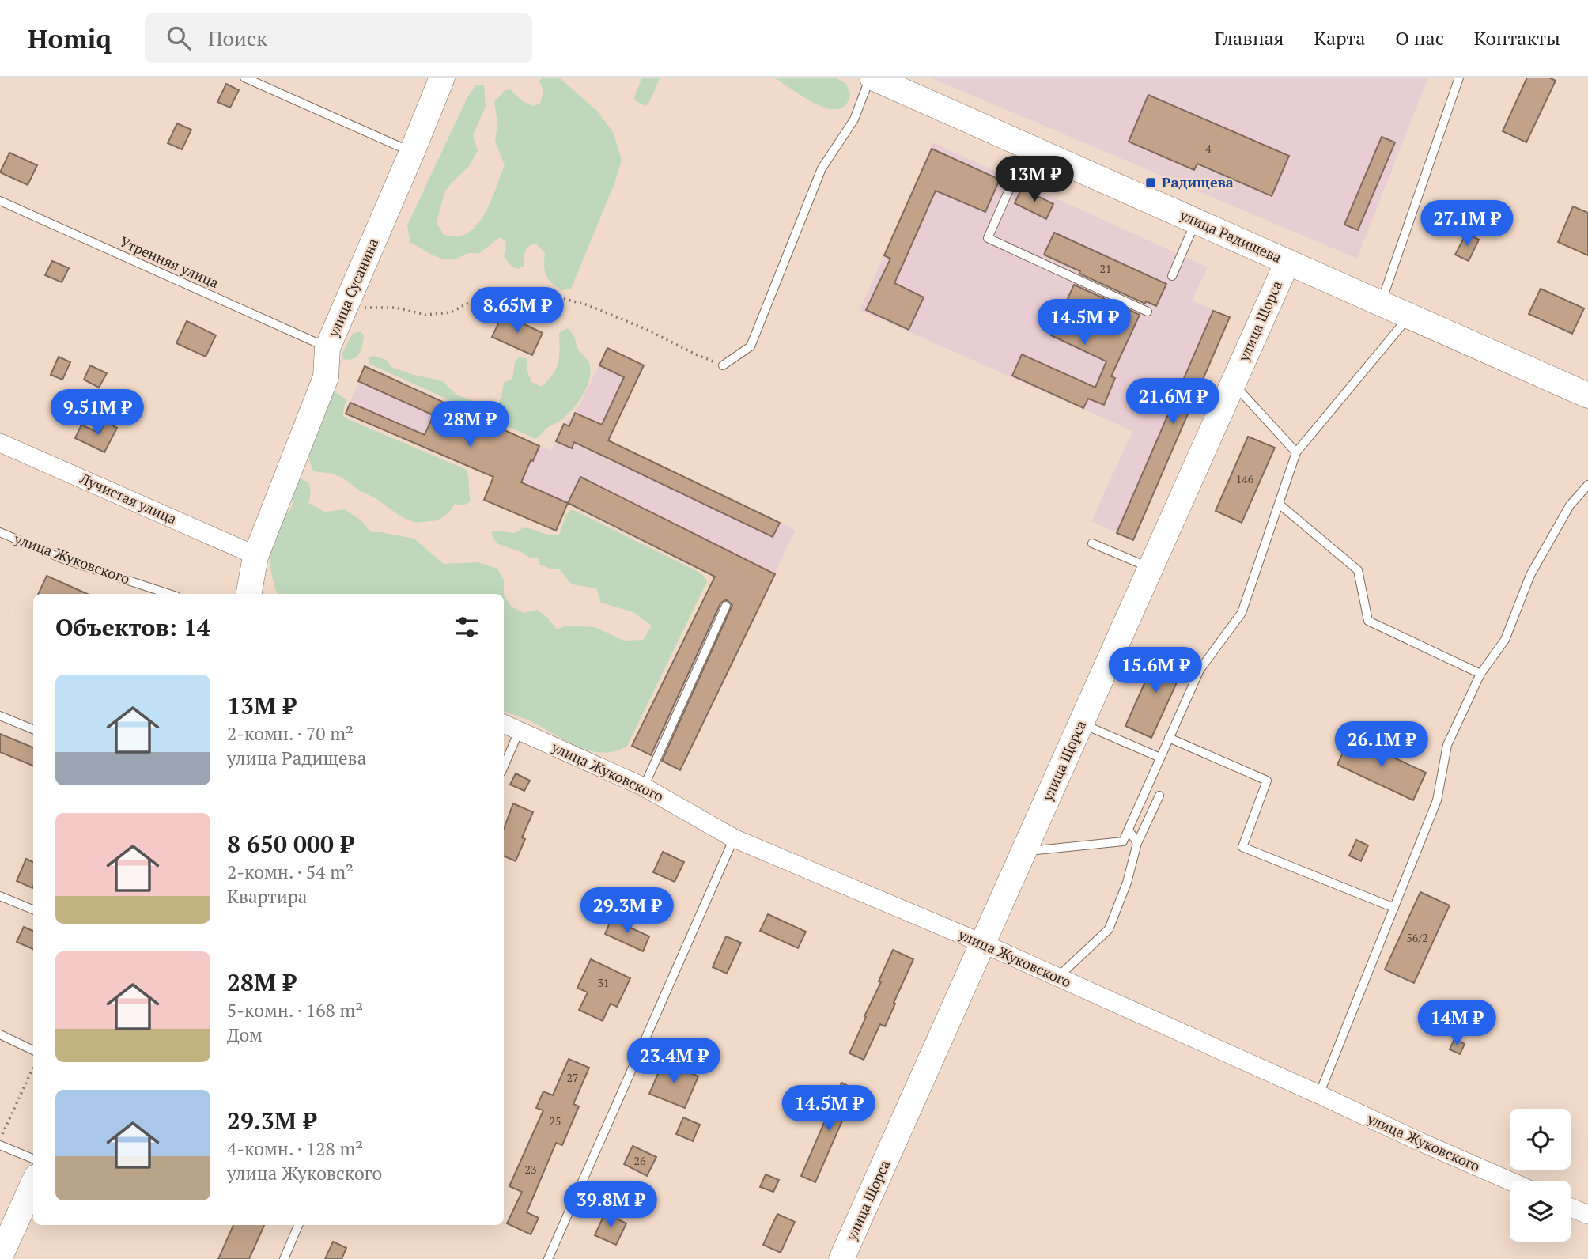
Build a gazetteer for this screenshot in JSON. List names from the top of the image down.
{
  "streets": {
    "street": [
      "улица Радищева",
      "улица Сусанина",
      "улица Щорса",
      "Лучистая улица",
      "улица Жуковского"
    ],
    "lane": ["Утренняя улица"]
  },
  "crossings": [
    ["улица Радищева", "улица Щорса"],
    ["Утренняя улица", "улица Сусанина"],
    ["улица Сусанина", "Лучистая улица"],
    ["улица Щорса", "улица Жуковского"]
  ],
  "places": {
    "transit": ["Радищева"]
  },
  "house_numbers": [
    "4",
    "21",
    "146",
    "56/2",
    "31",
    "27",
    "25",
    "26",
    "23"
  ],
  "page": {
    "header": "Homiq",
    "search": "Поиск",
    "nav": [
      "Главная",
      "Карта",
      "О нас",
      "Контакты"
    ],
    "price": [
      "13M ₽",
      "27.1M ₽",
      "8.65M ₽",
      "14.5M ₽",
      "21.6M ₽",
      "9.51M ₽",
      "28M ₽",
      "15.6M ₽",
      "26.1M ₽",
      "29.3M ₽",
      "14M ₽",
      "23.4M ₽",
      "14.5M ₽",
      "39.8M ₽"
    ],
    "heading": "Объектов: 14",
    "list": [
      {
        "name": "13M ₽",
        "note": "2-комн. · 70 m² · улица Радищева"
      },
      {
        "name": "8 650 000 ₽",
        "note": "2-комн. · 54 m² · Квартира"
      },
      {
        "name": "28M ₽",
        "note": "5-комн. · 168 m² · Дом"
      },
      {
        "name": "29.3M ₽",
        "note": "4-комн. · 128 m² · улица Жуковского"
      }
    ]
  }
}
